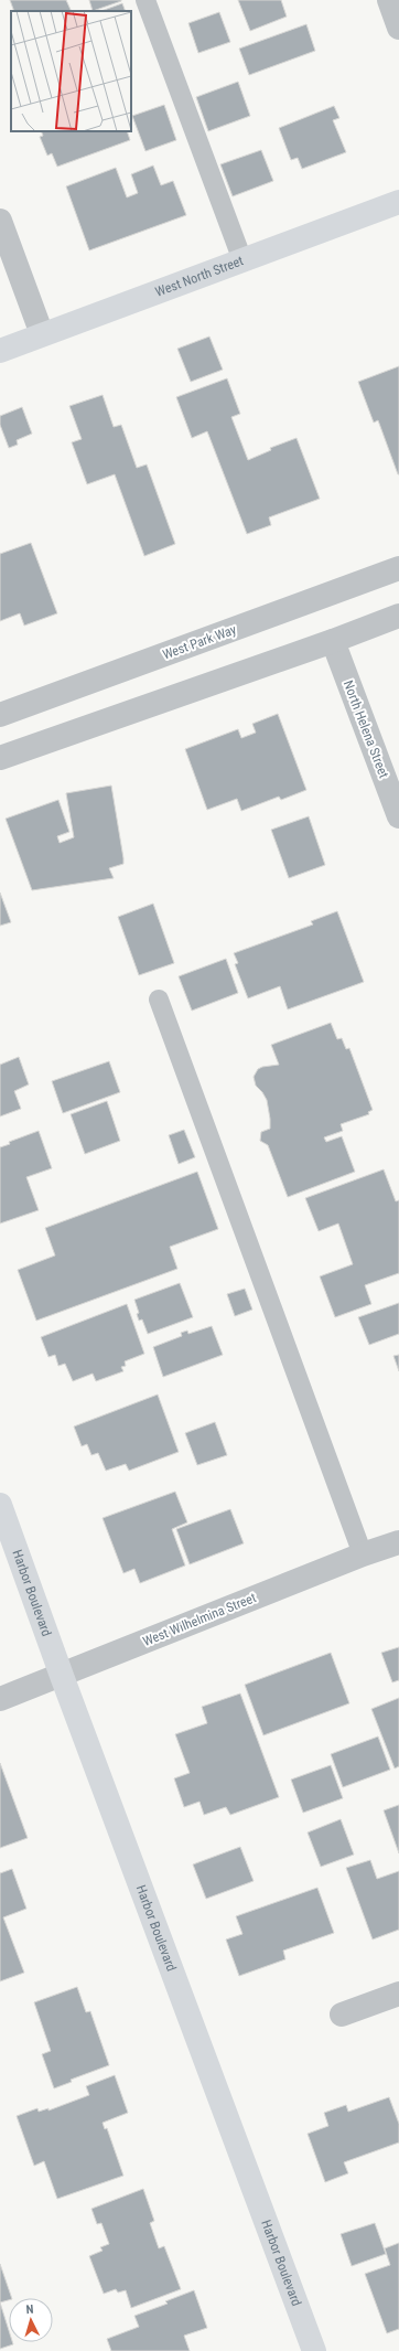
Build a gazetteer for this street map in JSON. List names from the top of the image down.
{
  "streets": {
    "main road": ["West North Street", "Harbor Boulevard"],
    "street": ["West Park Way", "North Helena Street", "West Wilhelmina Street"]
  },
  "crossings": [
    ["Harbor Boulevard", "West Wilhelmina Street"]
  ],
  "north": "top"
}
